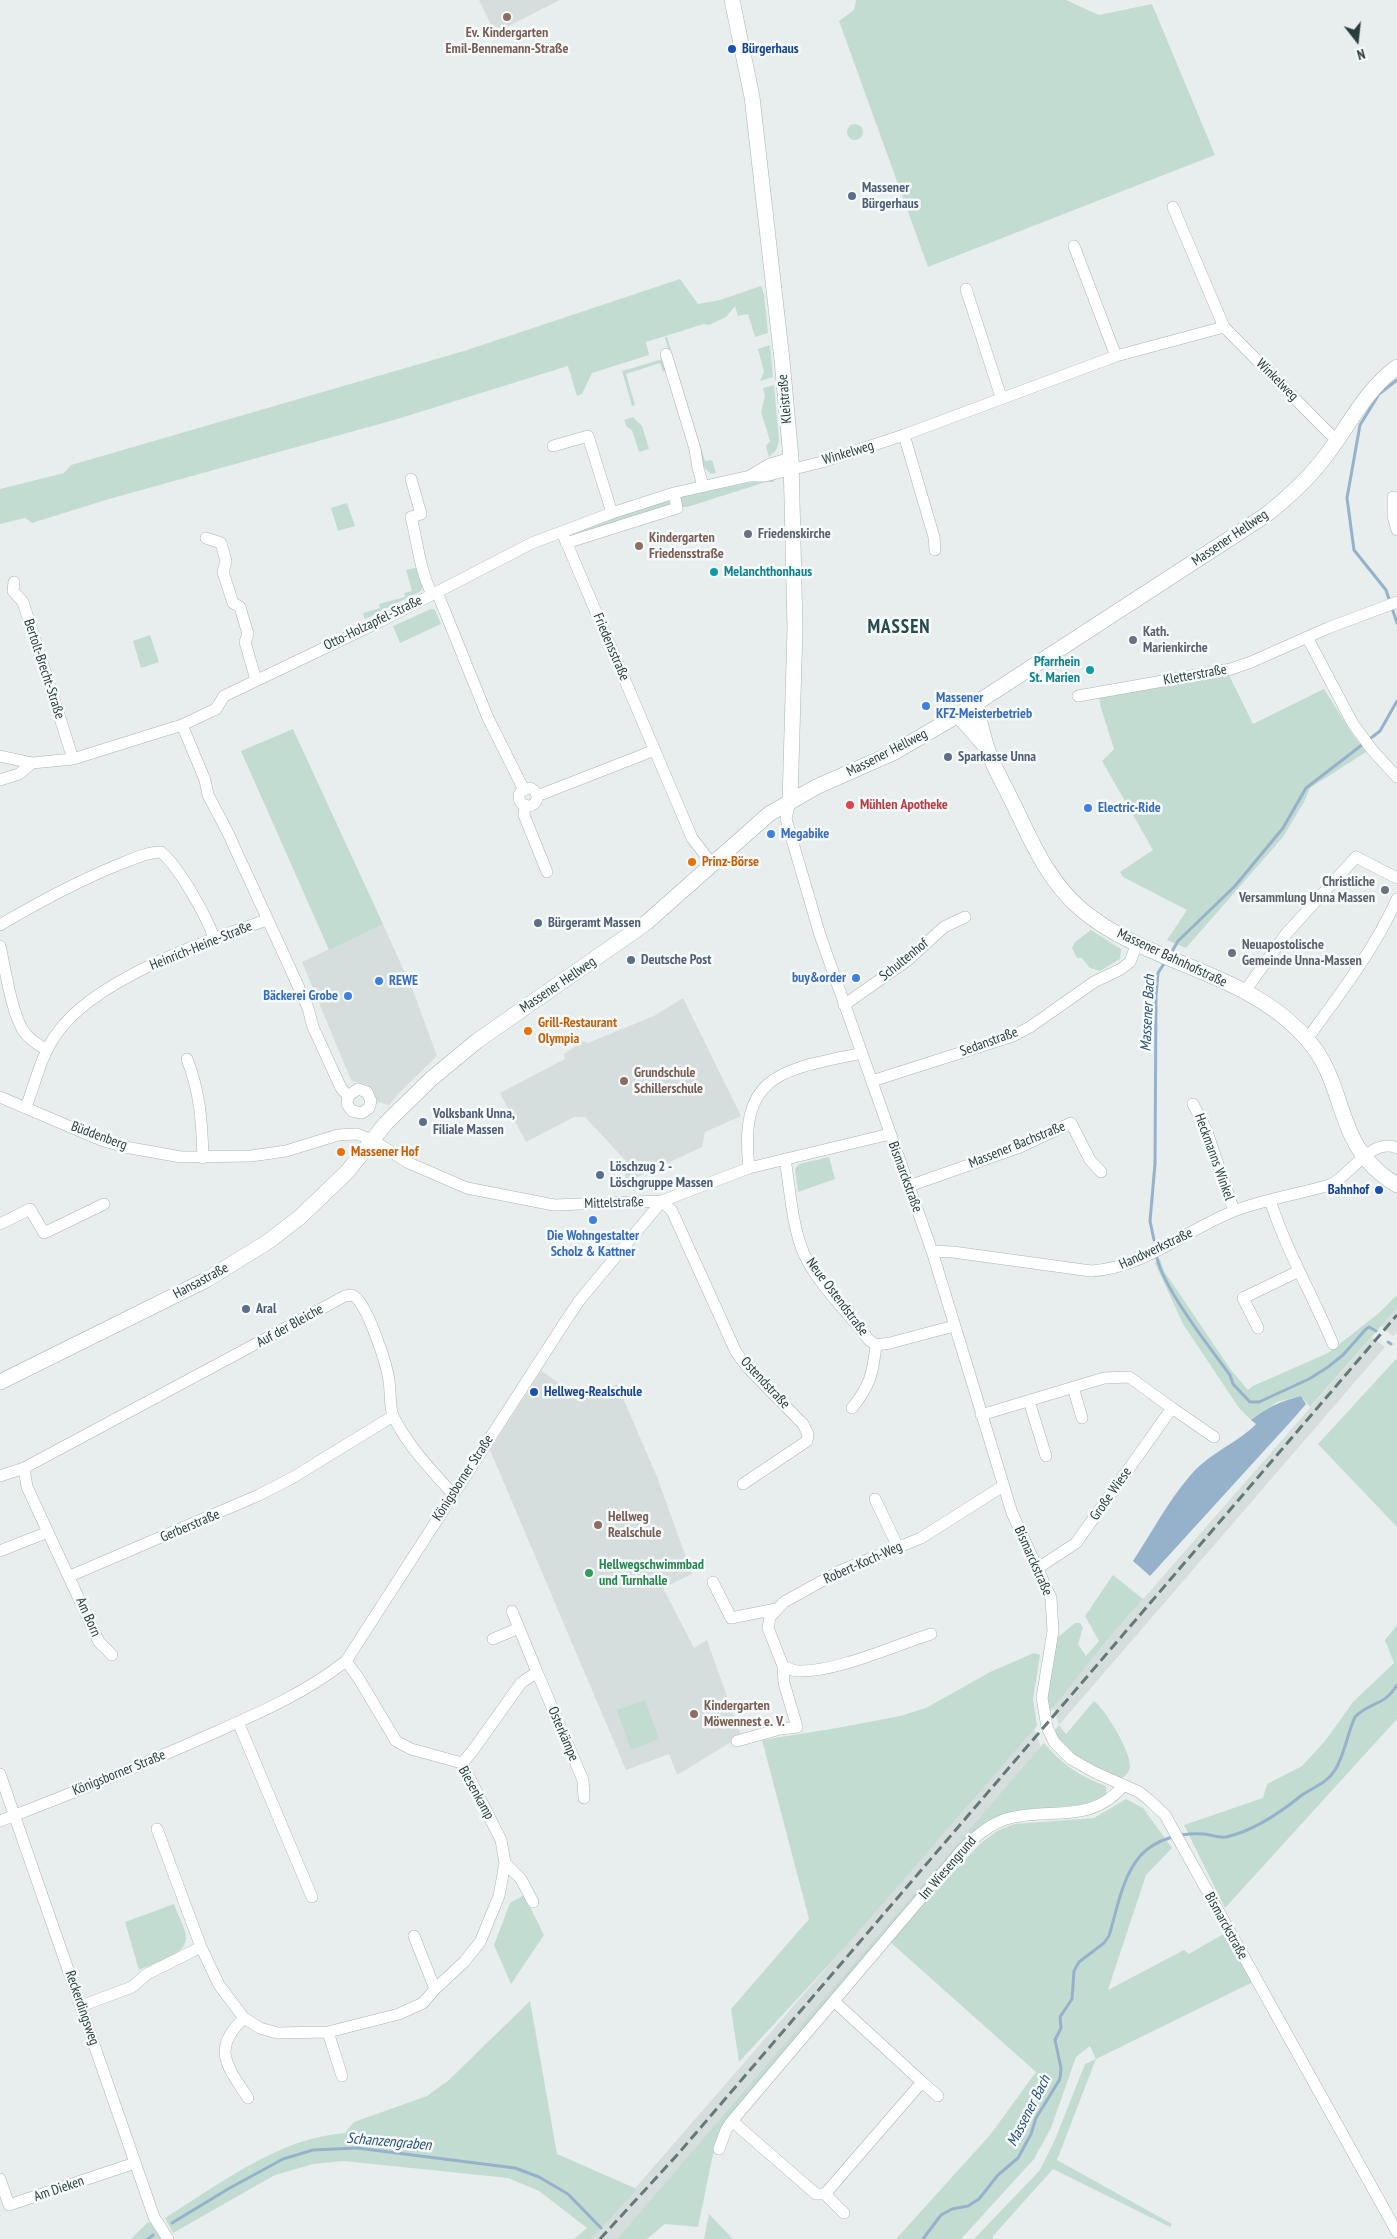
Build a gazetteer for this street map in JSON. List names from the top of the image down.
{
  "streets": {
    "main road": [
      "Kleistraße",
      "Massener Hellweg",
      "Massener Bahnhofstraße",
      "Hansastraße"
    ],
    "street": [
      "Winkelweg",
      "Otto-Holzapfel-Straße",
      "Friedensstraße",
      "Bertolt-Brecht-Straße",
      "Kletterstraße",
      "Heinrich-Heine-Straße",
      "Schultenhof",
      "Sedanstraße",
      "Büddenberg",
      "Massener Bachstraße",
      "Heckmanns Winkel",
      "Bismarckstraße",
      "Mittelstraße",
      "Handwerkstraße",
      "Neue Ostendstraße",
      "Auf der Bleiche",
      "Ostendstraße",
      "Königsborner Straße",
      "Große Wiese",
      "Gerberstraße",
      "Robert-Koch-Weg",
      "Am Born",
      "Osterkämpe",
      "Biesenkamp",
      "Im Wiesengrund",
      "Reckerdingsweg",
      "Am Dieken"
    ]
  },
  "crossings": [
    ["Winkelweg", "Kleistraße"],
    ["Winkelweg", "Otto-Holzapfel-Straße"],
    ["Kleistraße", "Massener Hellweg"],
    ["Kleistraße", "Otto-Holzapfel-Straße"],
    ["Kleistraße", "Bismarckstraße"],
    ["Massener Hellweg", "Friedensstraße"],
    ["Massener Hellweg", "Massener Bahnhofstraße"],
    ["Massener Hellweg", "Büddenberg"],
    ["Massener Hellweg", "Bismarckstraße"],
    ["Massener Hellweg", "Mittelstraße"],
    ["Massener Hellweg", "Hansastraße"],
    ["Otto-Holzapfel-Straße", "Friedensstraße"],
    ["Otto-Holzapfel-Straße", "Bertolt-Brecht-Straße"],
    ["Otto-Holzapfel-Straße", "Heinrich-Heine-Straße"],
    ["Heinrich-Heine-Straße", "Büddenberg"],
    ["Massener Bahnhofstraße", "Sedanstraße"],
    ["Massener Bahnhofstraße", "Handwerkstraße"],
    ["Schultenhof", "Bismarckstraße"],
    ["Sedanstraße", "Bismarckstraße"],
    ["Büddenberg", "Mittelstraße"],
    ["Büddenberg", "Hansastraße"],
    ["Massener Bachstraße", "Bismarckstraße"],
    ["Heckmanns Winkel", "Handwerkstraße"],
    ["Bismarckstraße", "Mittelstraße"],
    ["Bismarckstraße", "Handwerkstraße"],
    ["Bismarckstraße", "Neue Ostendstraße"],
    ["Bismarckstraße", "Große Wiese"],
    ["Bismarckstraße", "Robert-Koch-Weg"],
    ["Bismarckstraße", "Im Wiesengrund"],
    ["Mittelstraße", "Hansastraße"],
    ["Mittelstraße", "Neue Ostendstraße"],
    ["Mittelstraße", "Ostendstraße"],
    ["Mittelstraße", "Königsborner Straße"],
    ["Auf der Bleiche", "Königsborner Straße"],
    ["Auf der Bleiche", "Gerberstraße"],
    ["Ostendstraße", "Königsborner Straße"],
    ["Königsborner Straße", "Biesenkamp"],
    ["Königsborner Straße", "Reckerdingsweg"],
    ["Gerberstraße", "Am Born"],
    ["Reckerdingsweg", "Am Dieken"]
  ],
  "districts": ["MASSEN"],
  "water": ["Massener Bach", "Schanzengraben"],
  "places": [
    "Ev. Kindergarten Emil-Bennemann-Straße",
    "Bürgerhaus",
    "Massener Bürgerhaus",
    "Friedenskirche",
    "Kindergarten Friedensstraße",
    "Melanchthonhaus",
    "Kath. Marienkirche",
    "Pfarrhein St. Marien",
    "Massener KFZ-Meisterbetrieb",
    "Sparkasse Unna",
    "Mühlen Apotheke",
    "Electric-Ride",
    "Megabike",
    "Prinz-Börse",
    "Christliche Versammlung Unna Massen",
    "Bürgeramt Massen",
    "Neuapostolische Gemeinde Unna-Massen",
    "Deutsche Post",
    "buy&order",
    "REWE",
    "Bäckerei Grobe",
    "Grill-Restaurant Olympia",
    "Grundschule Schillerschule",
    "Volksbank Unna, Filiale Massen",
    "Massener Hof",
    "Löschzug 2 - Löschgruppe Massen",
    "Bahnhof",
    "Die Wohngestalter Scholz & Kattner",
    "Aral",
    "Hellweg-Realschule",
    "Hellweg Realschule",
    "Hellwegschwimmbad und Turnhalle",
    "Kindergarten Möwennest e. V."
  ],
  "north": "bottom"
}
